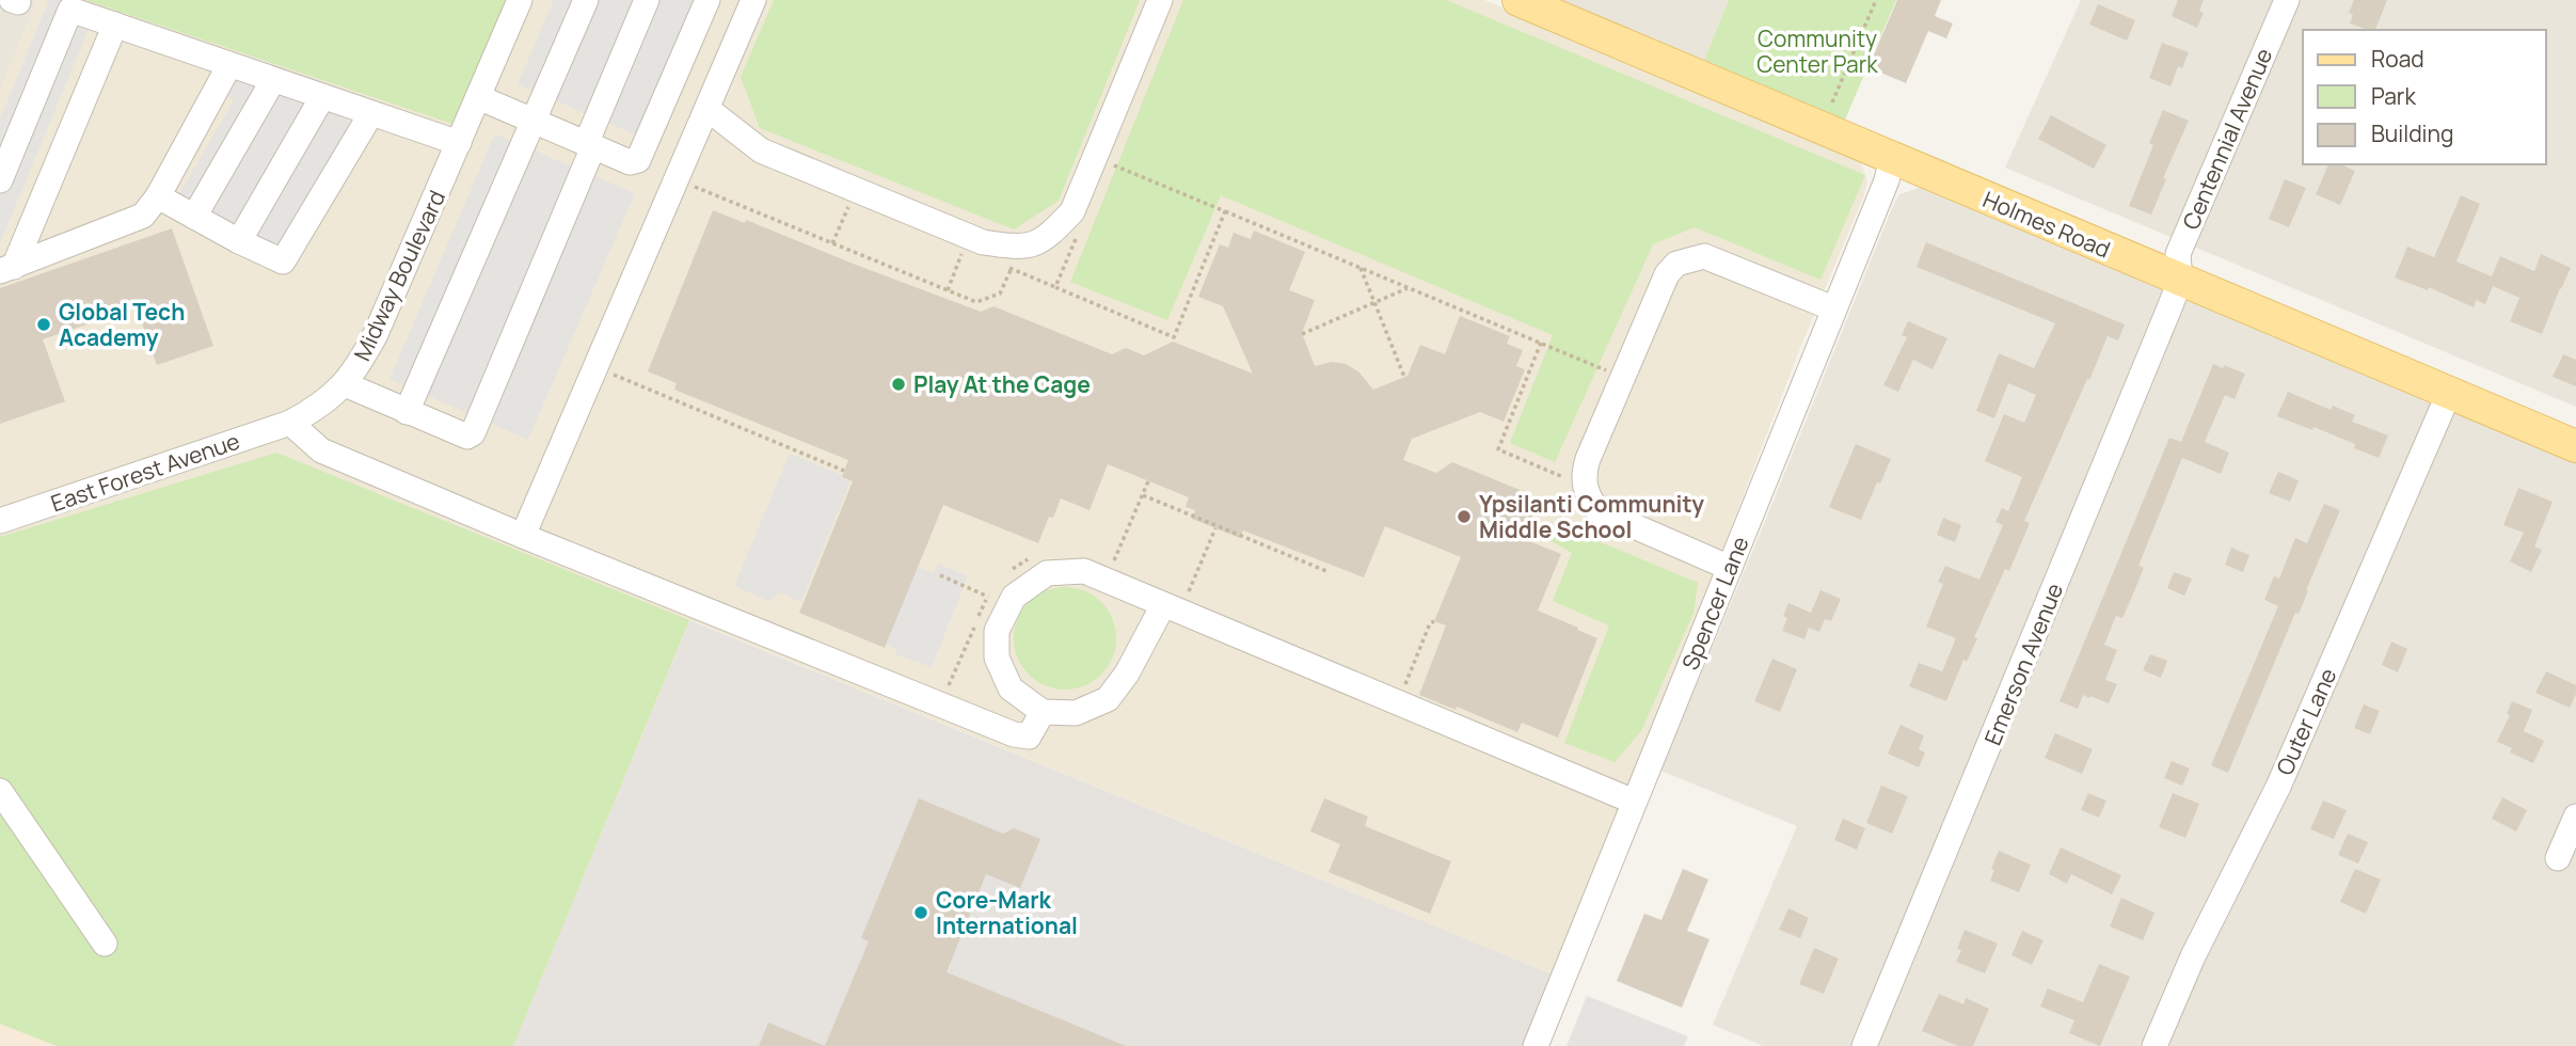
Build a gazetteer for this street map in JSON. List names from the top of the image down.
{
  "streets": {
    "main road": ["Holmes Road"],
    "street": [
      "Centennial Avenue",
      "Midway Boulevard",
      "East Forest Avenue",
      "Spencer Lane",
      "Emerson Avenue",
      "Outer Lane"
    ]
  },
  "crossings": [
    ["Centennial Avenue", "Holmes Road"],
    ["Centennial Avenue", "Emerson Avenue"],
    ["Holmes Road", "Spencer Lane"],
    ["Holmes Road", "Emerson Avenue"],
    ["Holmes Road", "Outer Lane"],
    ["Midway Boulevard", "East Forest Avenue"]
  ],
  "parks": ["Community Center Park"],
  "places": [
    "Global Tech Academy",
    "Play At the Cage",
    "Ypsilanti Community Middle School",
    "Core-Mark International"
  ],
  "legend": ["Road", "Park", "Building"]
}
